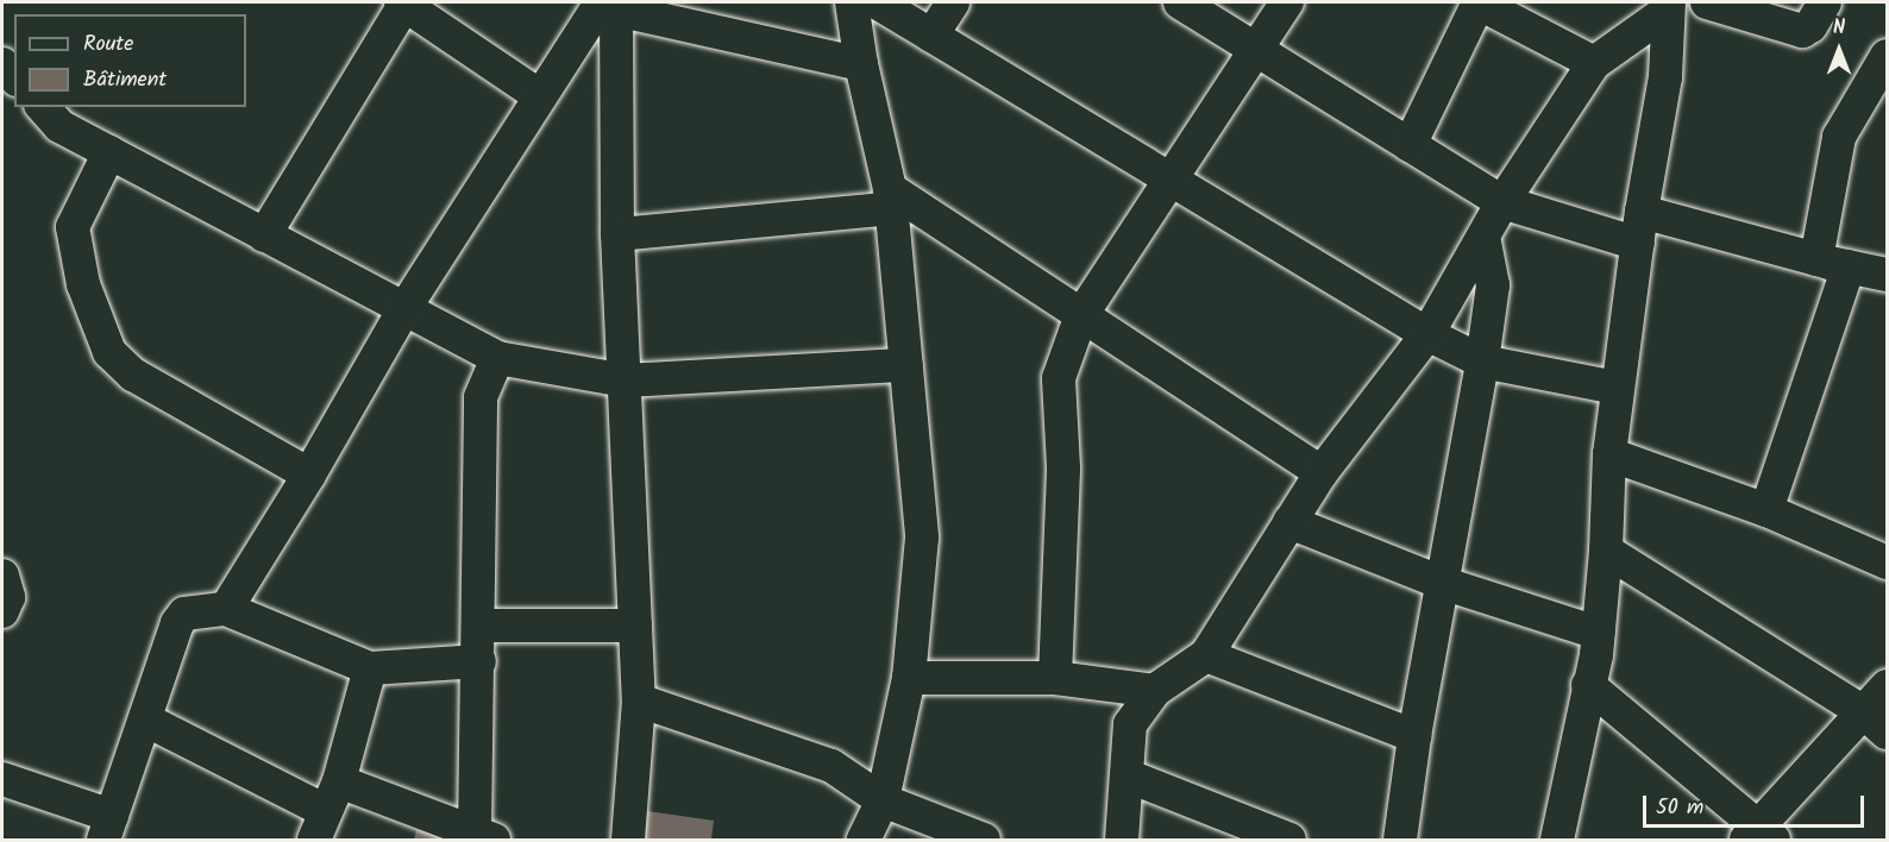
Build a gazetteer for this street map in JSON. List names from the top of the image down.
{
  "legend": ["Route", "Bâtiment"],
  "scale_bar": "50 m",
  "north": "top"
}
